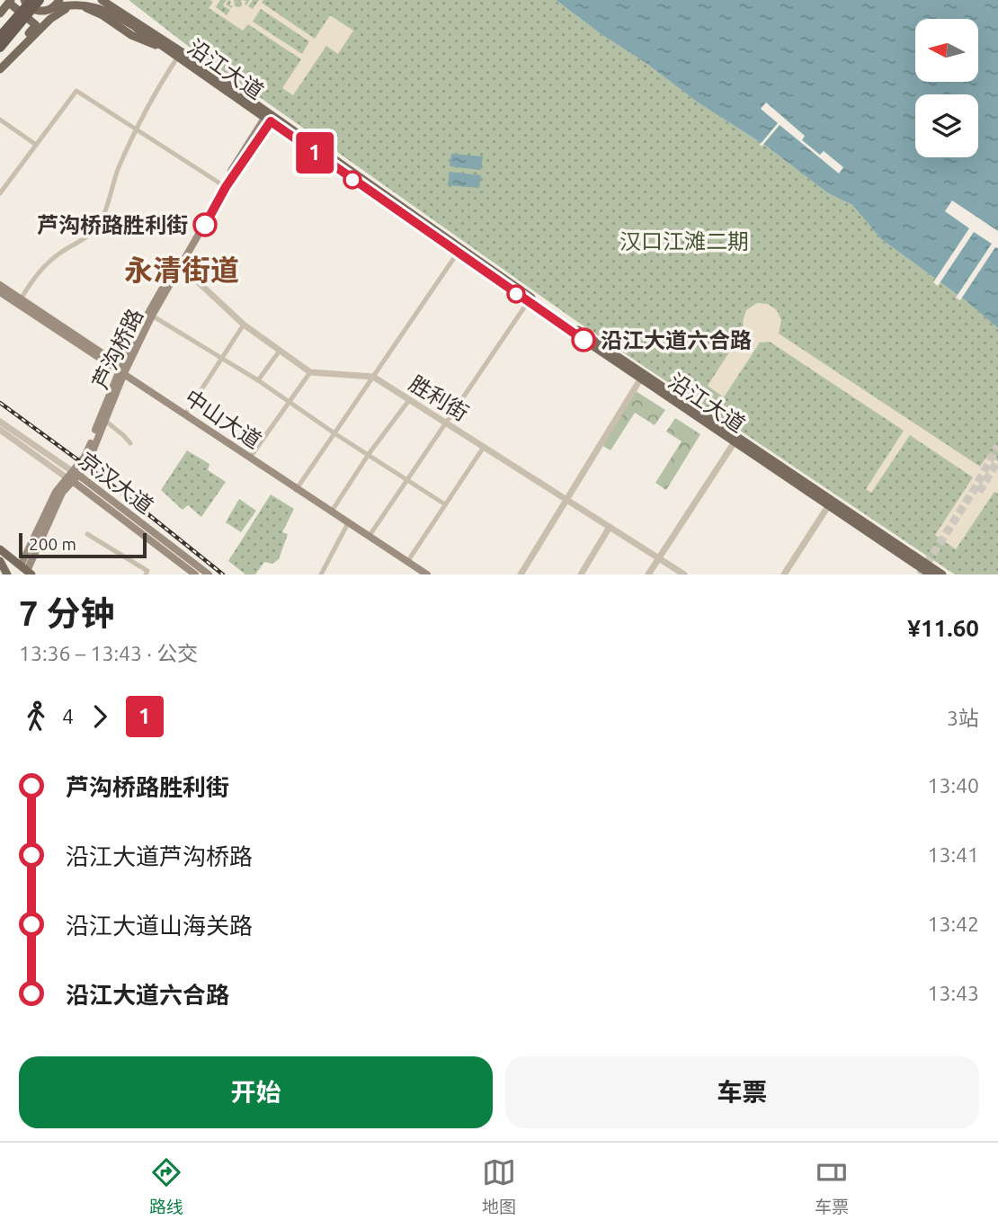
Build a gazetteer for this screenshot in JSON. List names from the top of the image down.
{
  "streets": {
    "main road": [
      "沿江大道",
      "芦沟桥路",
      "中山大道",
      "京汉大道"
    ],
    "street": ["胜利街"]
  },
  "crossings": [
    ["沿江大道", "芦沟桥路"],
    ["芦沟桥路", "中山大道"],
    ["芦沟桥路", "京汉大道"]
  ],
  "districts": ["永清街道"],
  "parks": ["汉口江滩二期"],
  "places": ["芦沟桥路胜利街", "沿江大道六合路"],
  "lines": ["bus line 1"],
  "scale_bar": "200 m",
  "north": "left",
  "page": {
    "on_map": "1",
    "scale": "200 m",
    "heading": ["7 分钟", "13:36 – 13:43 · 公交", "¥11.60"],
    "legs": ["4", "1", "3站"],
    "list": [
      {
        "name": "芦沟桥路胜利街",
        "value": "13:40"
      },
      {
        "name": "沿江大道芦沟桥路",
        "value": "13:41"
      },
      {
        "name": "沿江大道山海关路",
        "value": "13:42"
      },
      {
        "name": "沿江大道六合路",
        "value": "13:43"
      }
    ],
    "buttons": ["开始", "车票"],
    "tabs": ["路线", "地图", "车票"]
  }
}
